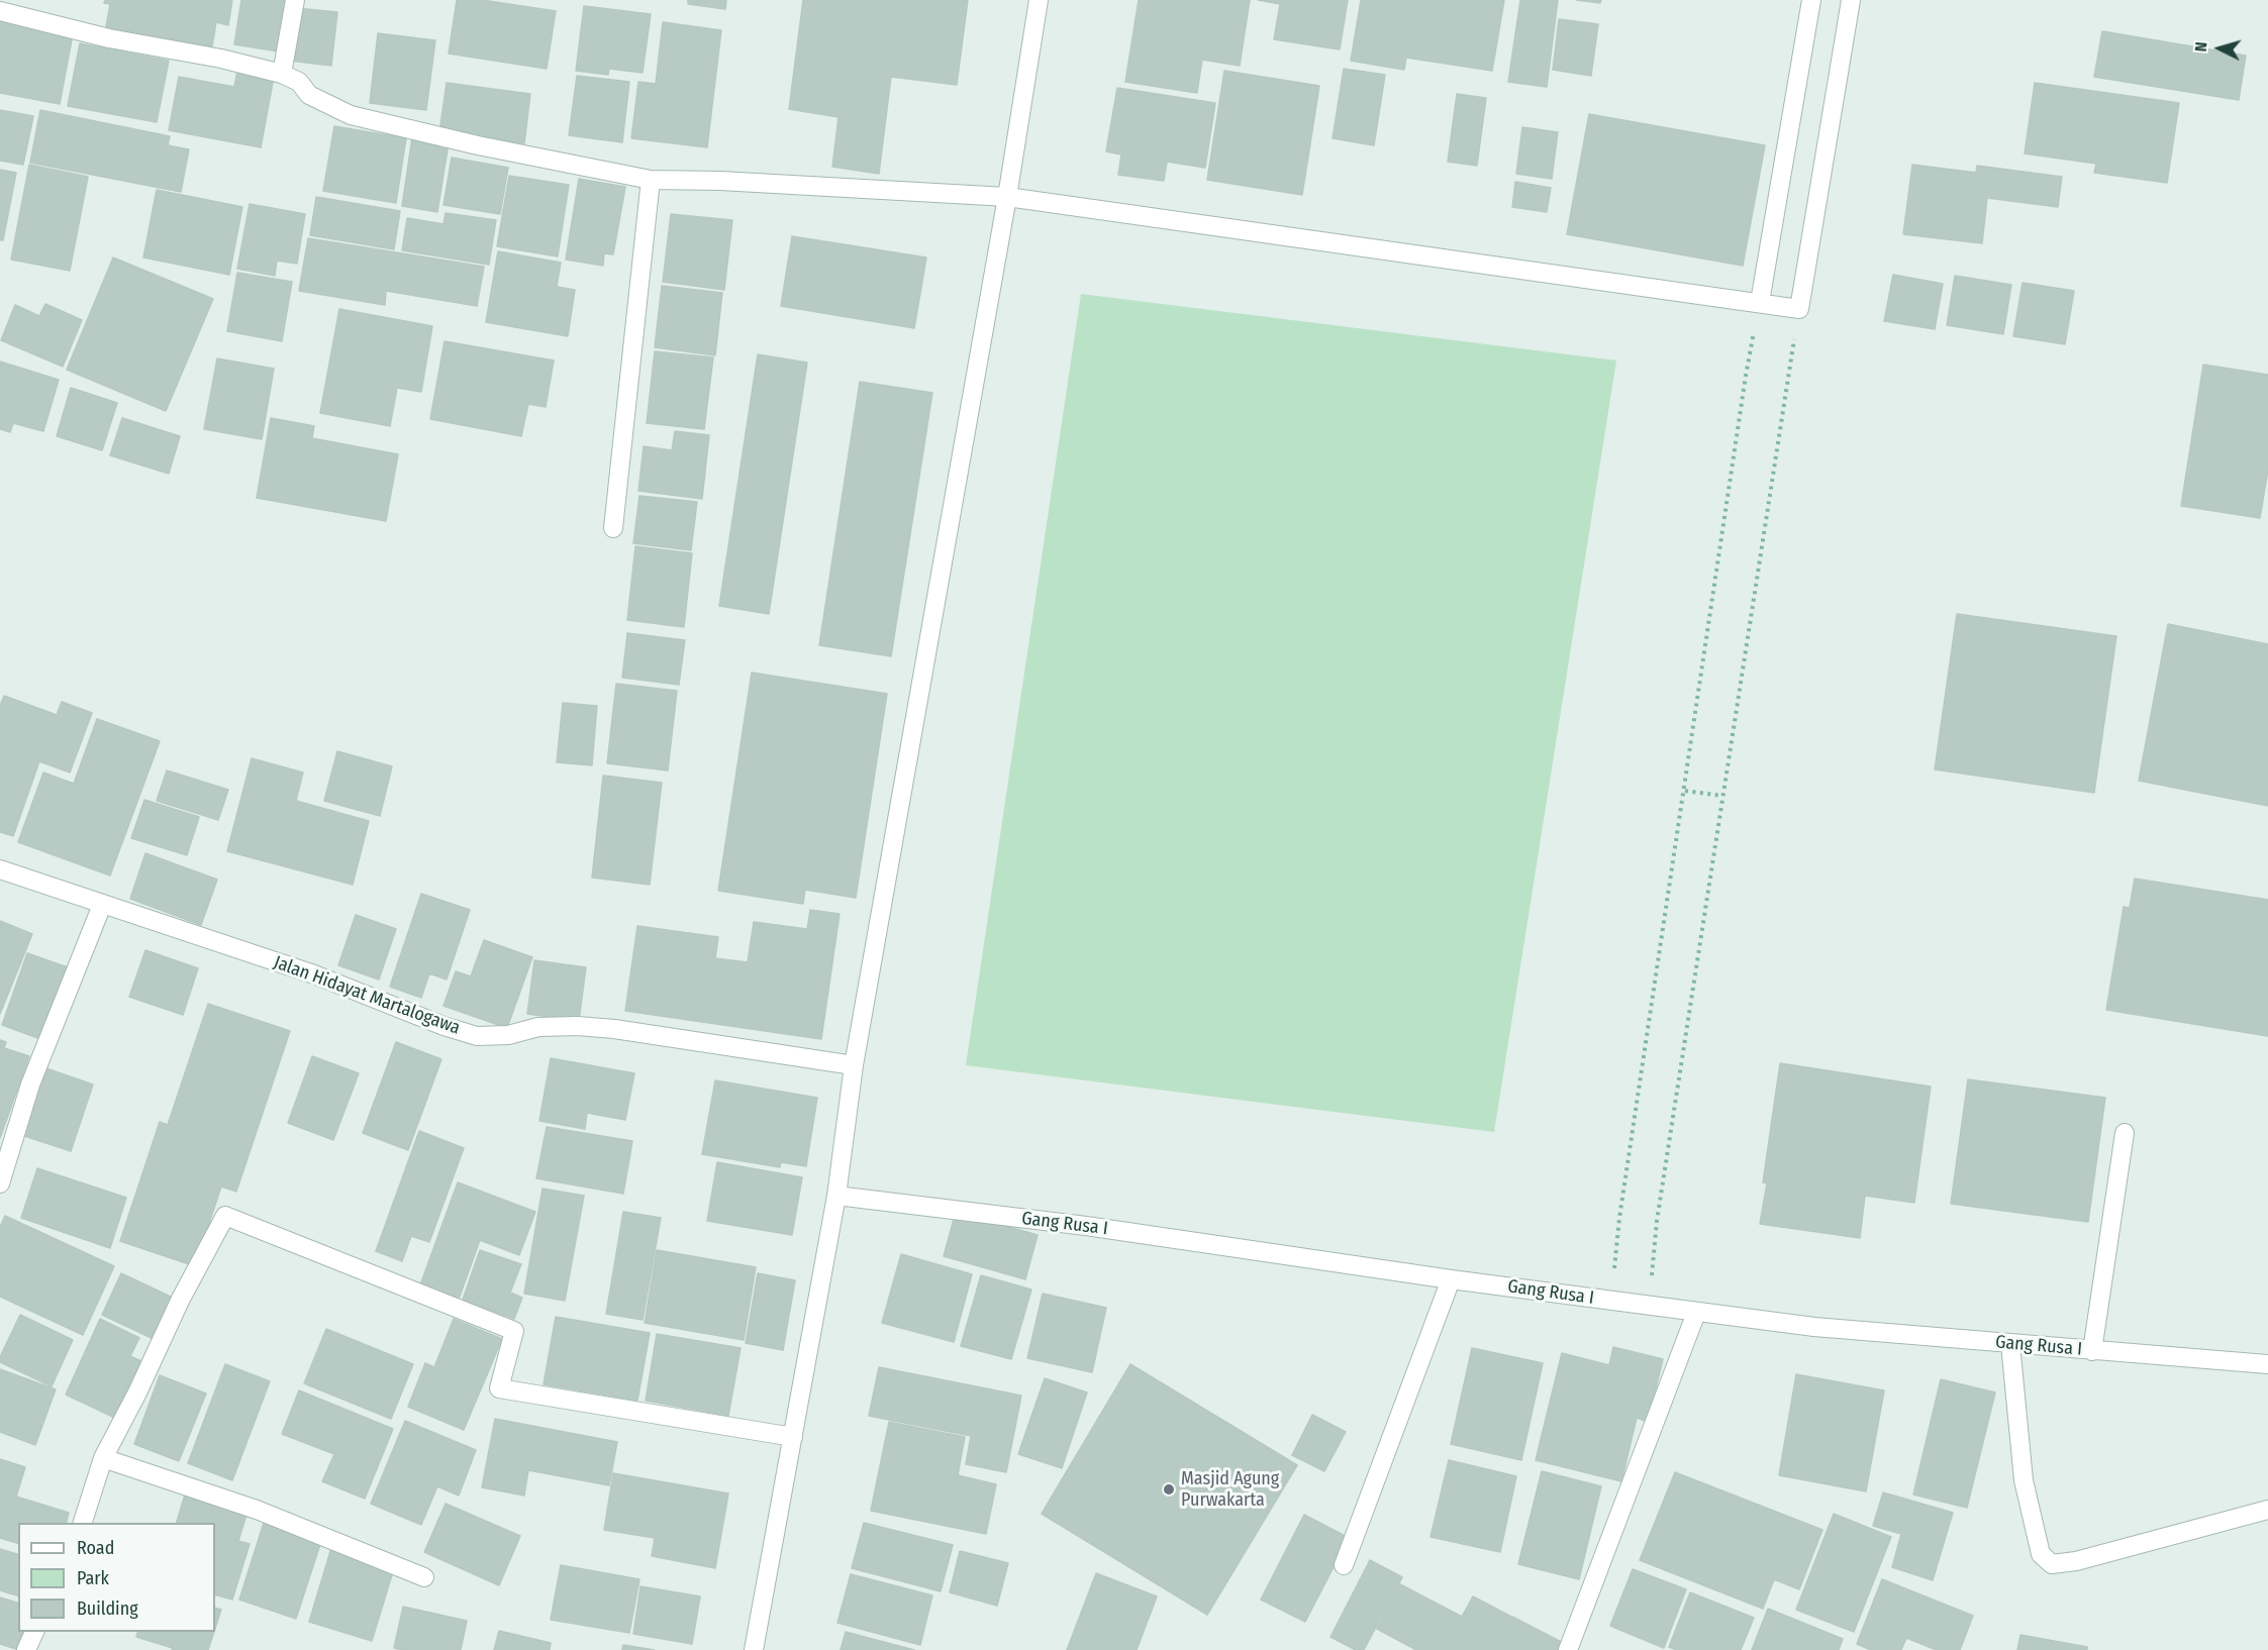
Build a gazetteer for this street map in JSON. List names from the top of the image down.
{
  "streets": {
    "street": ["Jalan Hidayat Martalogawa", "Gang Rusa I"]
  },
  "places": ["Masjid Agung Purwakarta"],
  "legend": ["Road", "Park", "Building"],
  "north": "left"
}
